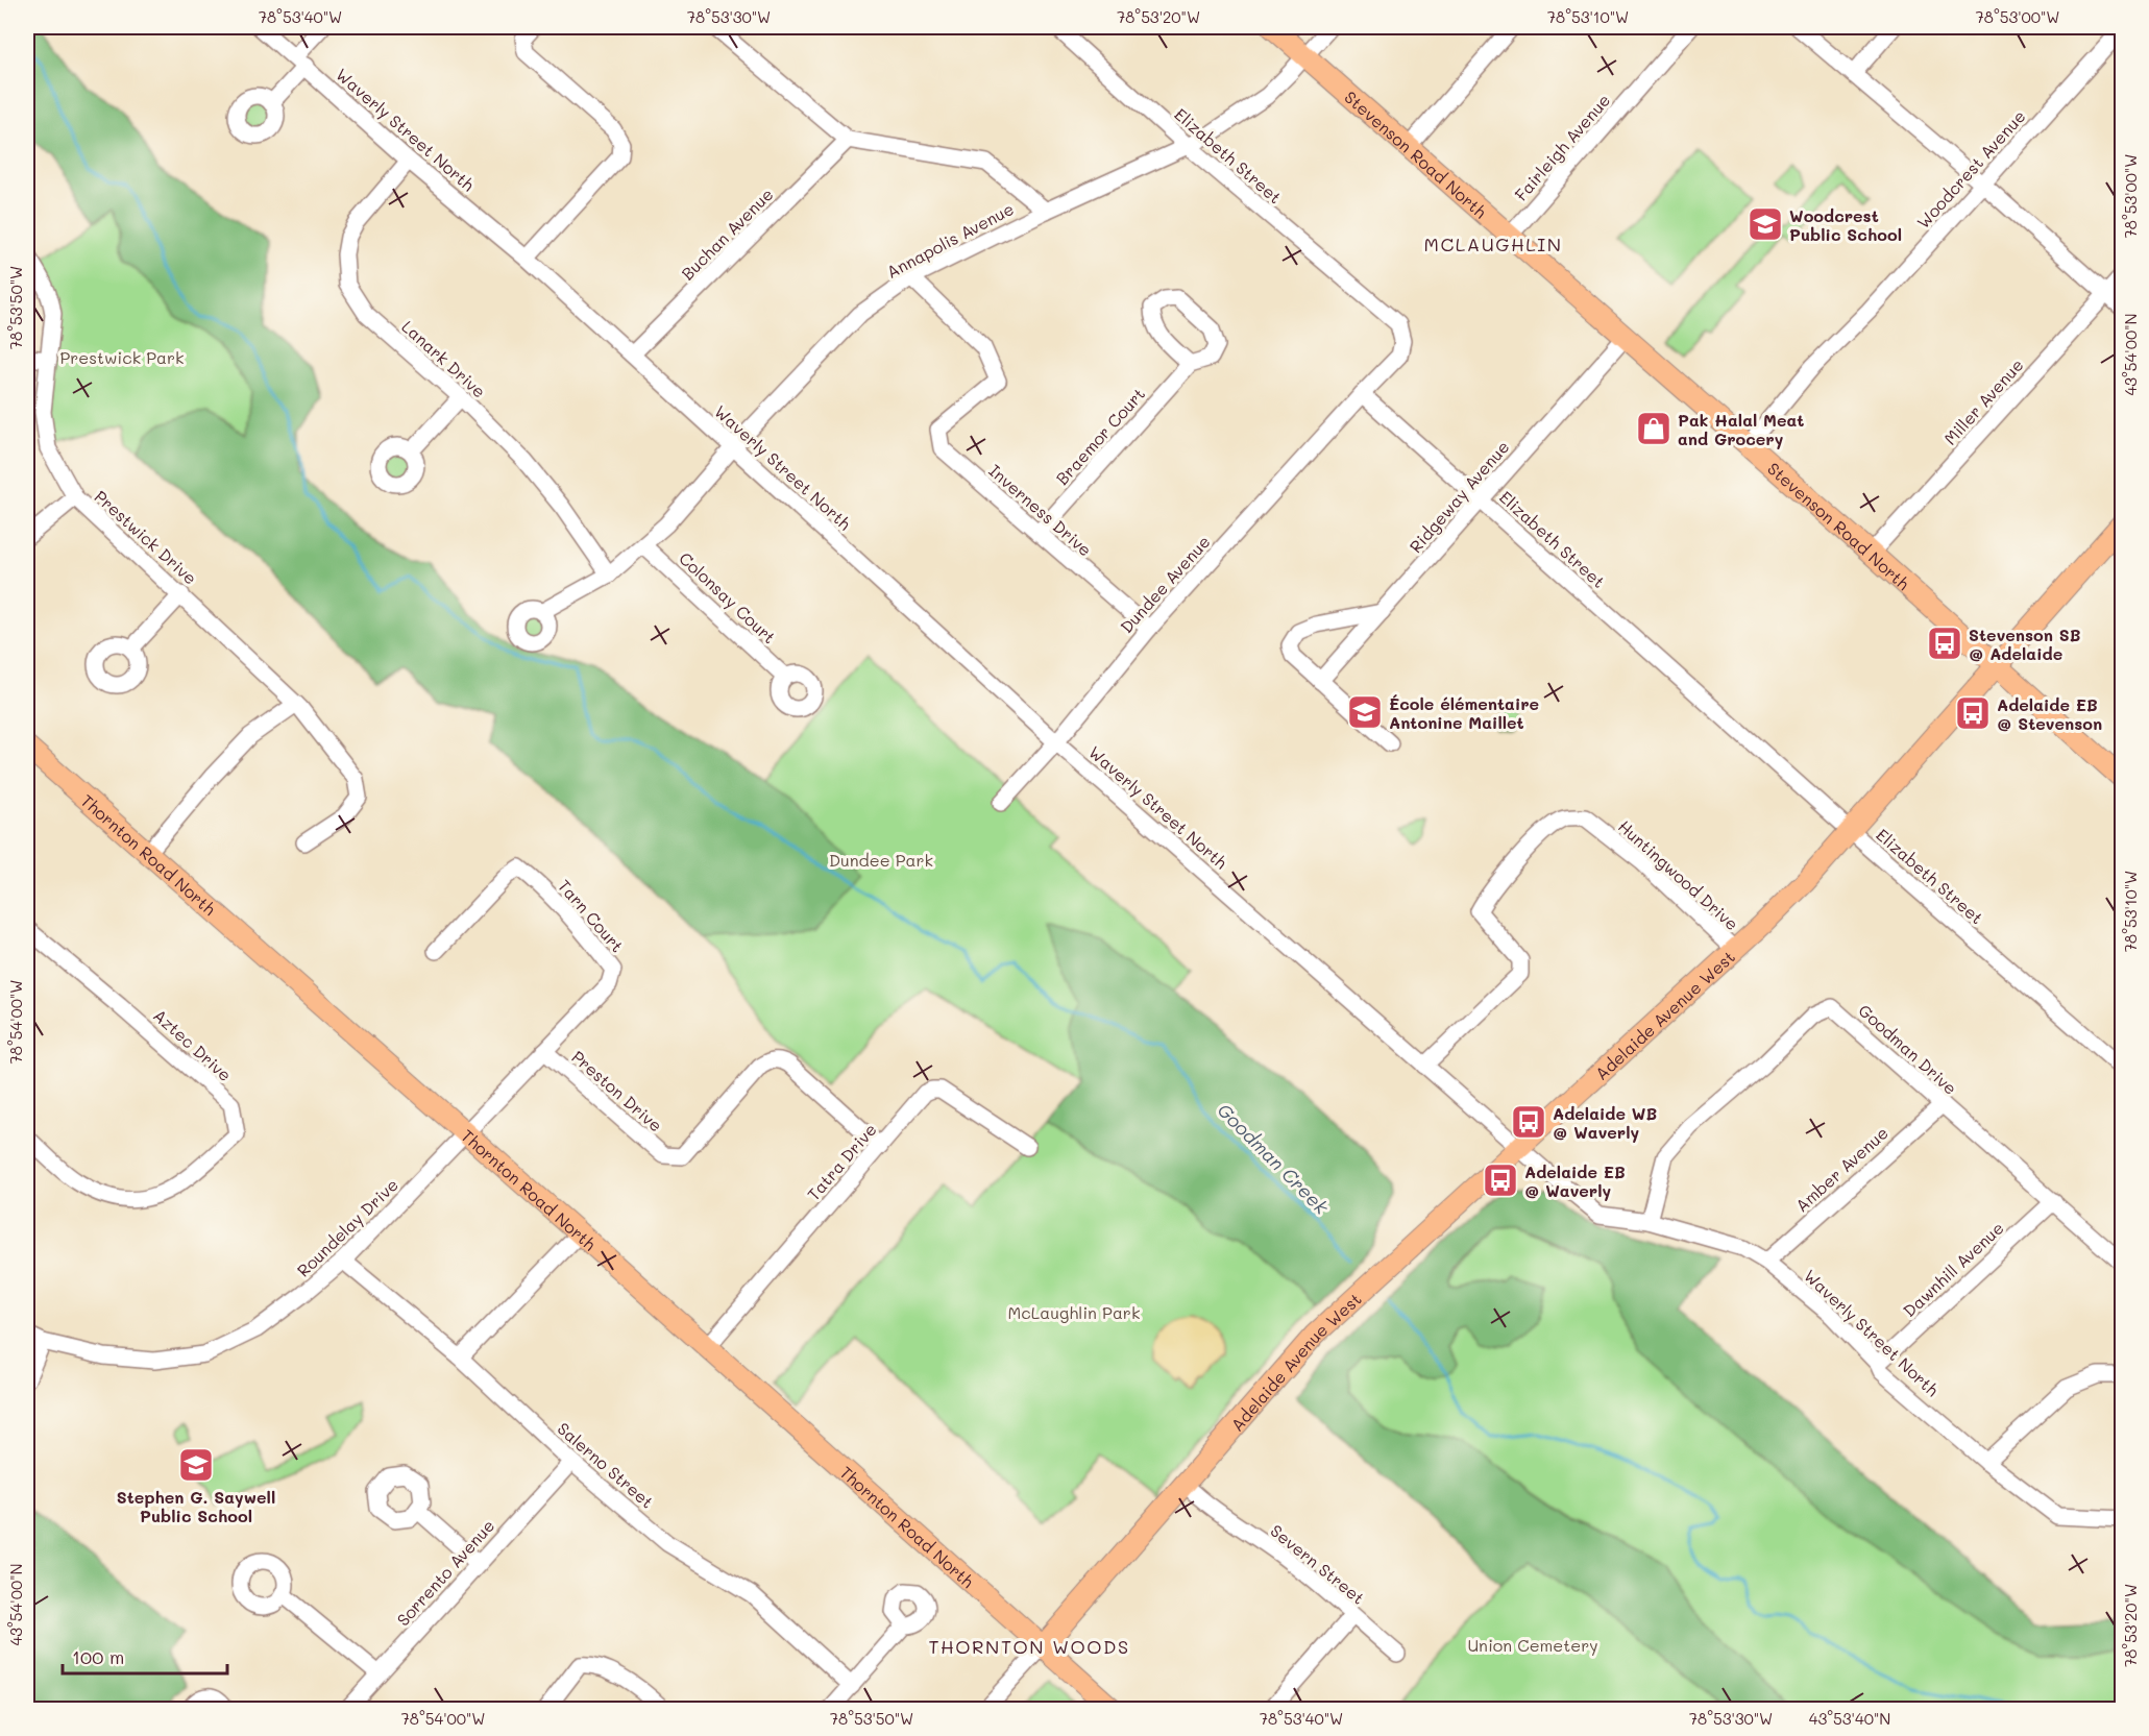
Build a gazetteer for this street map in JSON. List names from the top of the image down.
{
  "streets": {
    "main road": ["Stevenson Road North", "Thornton Road North", "Adelaide Avenue West"],
    "street": [
      "Waverly Street North",
      "Fairleigh Avenue",
      "Elizabeth Street",
      "Woodcrest Avenue",
      "Buchan Avenue",
      "Annapolis Avenue",
      "Lanark Drive",
      "Miller Avenue",
      "Braemor Court",
      "Ridgeway Avenue",
      "Inverness Drive",
      "Prestwick Drive",
      "Dundee Avenue",
      "Colonsay Court",
      "Huntingwood Drive",
      "Tarn Court",
      "Aztec Drive",
      "Goodman Drive",
      "Preston Drive",
      "Tatra Drive",
      "Amber Avenue",
      "Roundelay Drive",
      "Dawnhill Avenue",
      "Salerno Street",
      "Severn Street",
      "Sorrento Avenue"
    ]
  },
  "crossings": [
    ["Waverly Street North", "Buchan Avenue"],
    ["Waverly Street North", "Annapolis Avenue"],
    ["Waverly Street North", "Lanark Drive"],
    ["Waverly Street North", "Dundee Avenue"],
    ["Waverly Street North", "Huntingwood Drive"],
    ["Waverly Street North", "Adelaide Avenue West"],
    ["Waverly Street North", "Goodman Drive"],
    ["Waverly Street North", "Amber Avenue"],
    ["Waverly Street North", "Dawnhill Avenue"],
    ["Fairleigh Avenue", "Stevenson Road North"],
    ["Stevenson Road North", "Woodcrest Avenue"],
    ["Stevenson Road North", "Annapolis Avenue"],
    ["Stevenson Road North", "Miller Avenue"],
    ["Stevenson Road North", "Ridgeway Avenue"],
    ["Stevenson Road North", "Adelaide Avenue West"],
    ["Elizabeth Street", "Annapolis Avenue"],
    ["Elizabeth Street", "Ridgeway Avenue"],
    ["Elizabeth Street", "Dundee Avenue"],
    ["Elizabeth Street", "Adelaide Avenue West"],
    ["Annapolis Avenue", "Lanark Drive"],
    ["Annapolis Avenue", "Inverness Drive"],
    ["Annapolis Avenue", "Colonsay Court"],
    ["Braemor Court", "Inverness Drive"],
    ["Inverness Drive", "Dundee Avenue"],
    ["Thornton Road North", "Tarn Court"],
    ["Thornton Road North", "Adelaide Avenue West"],
    ["Thornton Road North", "Tatra Drive"],
    ["Thornton Road North", "Roundelay Drive"],
    ["Huntingwood Drive", "Adelaide Avenue West"],
    ["Tarn Court", "Preston Drive"],
    ["Tarn Court", "Roundelay Drive"],
    ["Adelaide Avenue West", "Severn Street"],
    ["Goodman Drive", "Amber Avenue"],
    ["Goodman Drive", "Dawnhill Avenue"],
    ["Preston Drive", "Tatra Drive"],
    ["Roundelay Drive", "Salerno Street"],
    ["Salerno Street", "Sorrento Avenue"]
  ],
  "districts": ["MCLAUGHLIN", "THORNTON WOODS"],
  "water": ["Goodman Creek"],
  "parks": [
    "Prestwick Park",
    "Dundee Park",
    "McLaughlin Park",
    "Union Cemetery"
  ],
  "places": {
    "school or university": ["Woodcrest Public School", "École élémentaire Antonine Maillet", "Stephen G. Saywell Public School"],
    "shop": ["Pak Halal Meat and Grocery"],
    "bus stop": [
      "Stevenson SB @ Adelaide",
      "Adelaide EB @ Stevenson",
      "Adelaide WB @ Waverly",
      "Adelaide EB @ Waverly"
    ]
  },
  "scale_bar": "100 m",
  "coordinates": [
    "78°53'40\"W",
    "78°53'30\"W",
    "78°53'20\"W",
    "78°53'10\"W",
    "78°53'00\"W",
    "78°53'50\"W",
    "43°54'00\"N",
    "78°54'00\"W",
    "43°53'40\"N"
  ]
}
